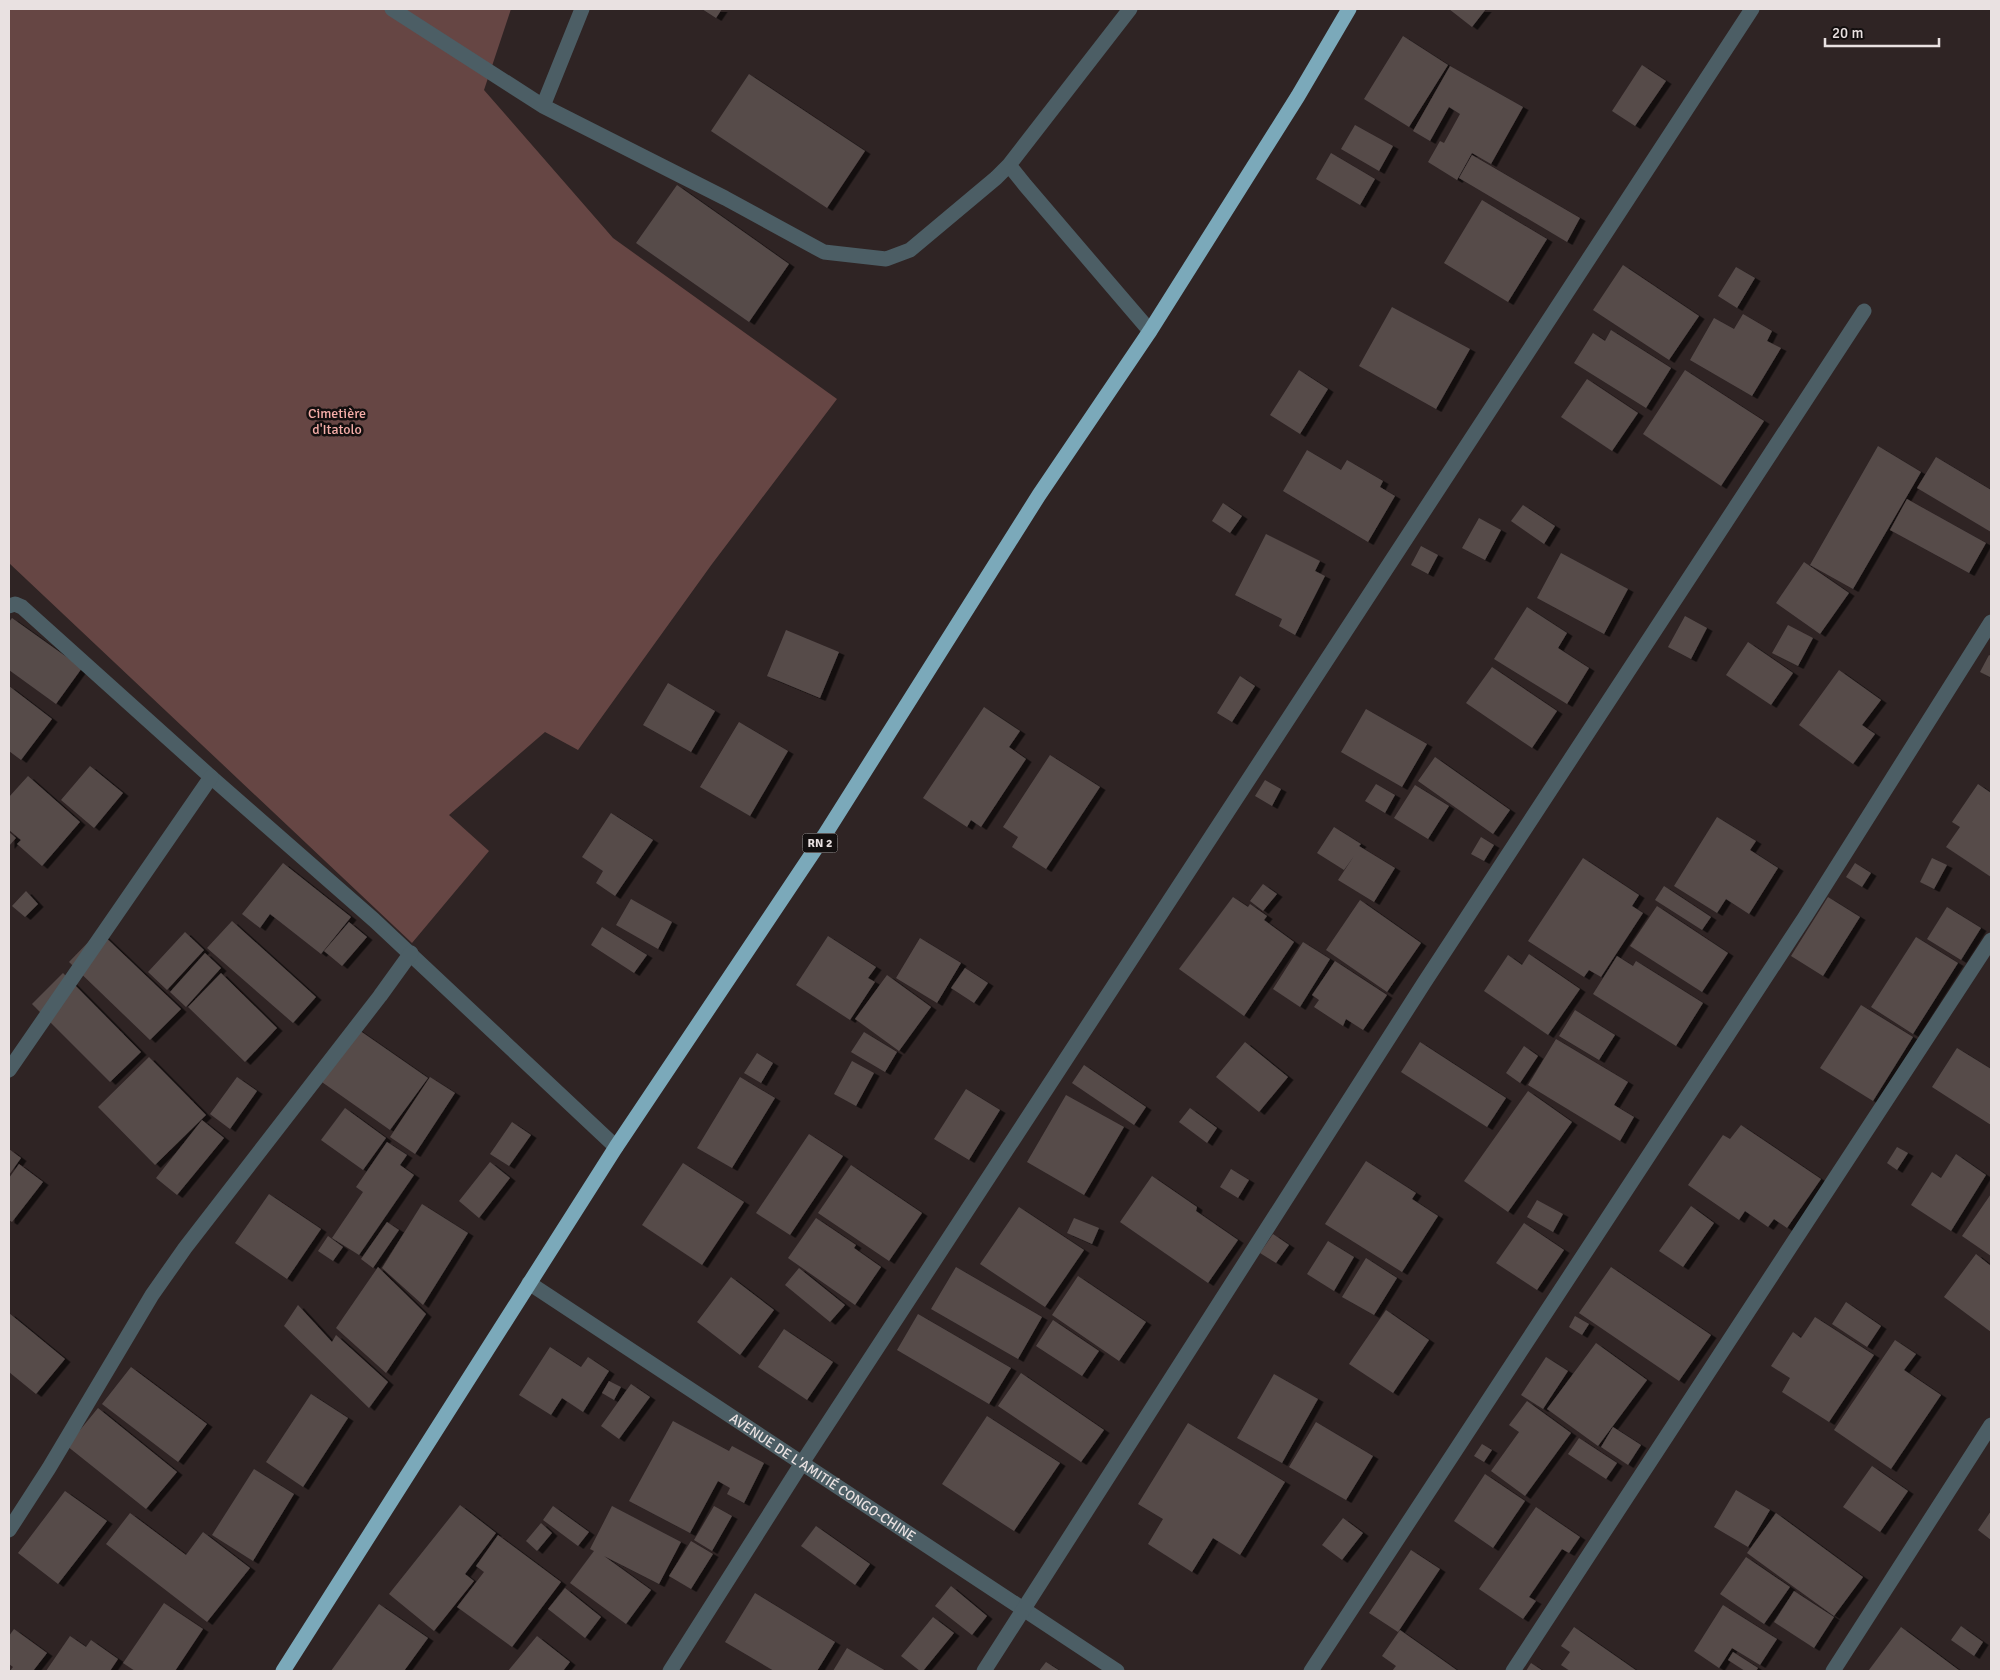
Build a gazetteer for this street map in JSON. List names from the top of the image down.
{
  "streets": {
    "highway": ["RN 2"],
    "street": ["AVENUE DE L'AMITIÉ CONGO-CHINE"]
  },
  "crossings": [
    ["RN 2", "AVENUE DE L'AMITIÉ CONGO-CHINE"]
  ],
  "parks": ["Cimetière d'Itatolo"],
  "scale_bar": "20 m"
}
